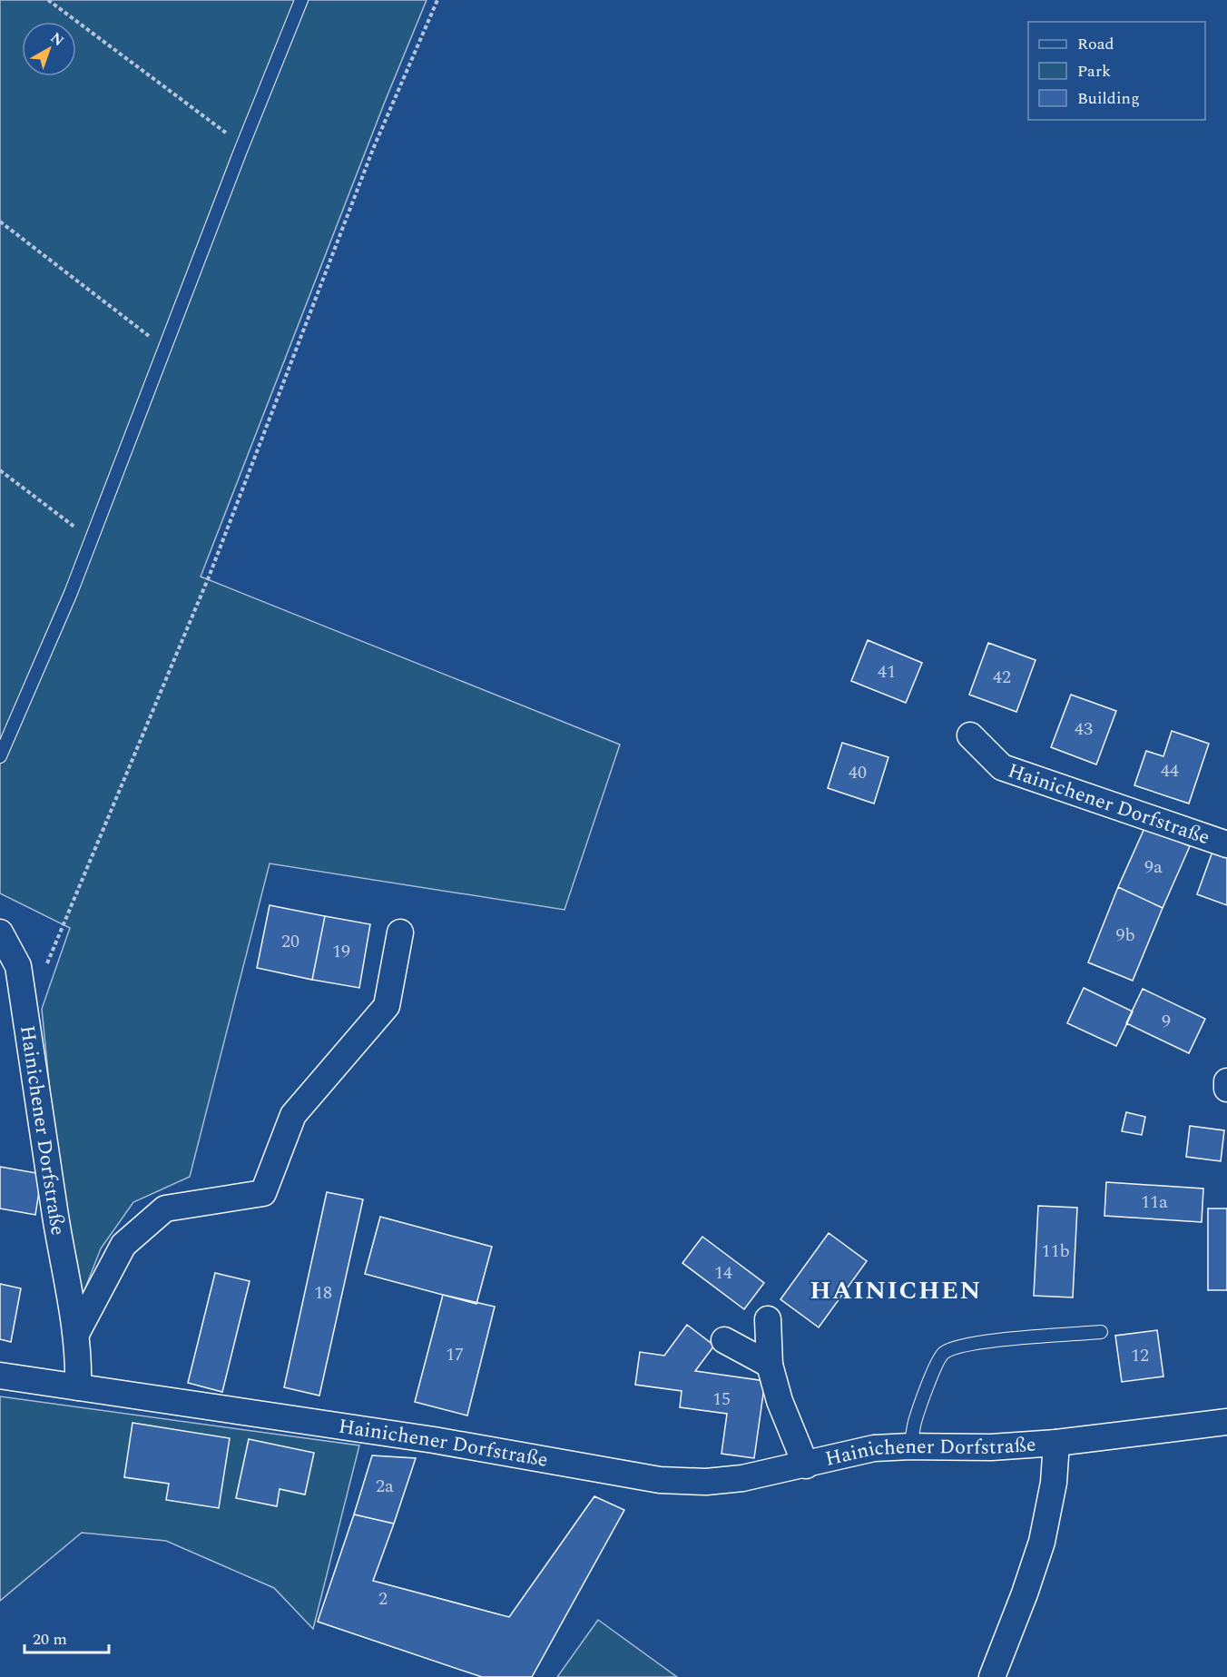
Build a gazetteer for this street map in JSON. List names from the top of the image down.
{
  "streets": {
    "street": ["Hainichener Dorfstraße"]
  },
  "districts": ["HAINICHEN"],
  "house_numbers": [
    "41",
    "42",
    "43",
    "44",
    "40",
    "9a",
    "9b",
    "20",
    "19",
    "9",
    "11a",
    "11b",
    "14",
    "18",
    "17",
    "12",
    "15",
    "2a",
    "2"
  ],
  "legend": ["Road", "Park", "Building"],
  "scale_bar": "20 m",
  "north": "top right"
}
